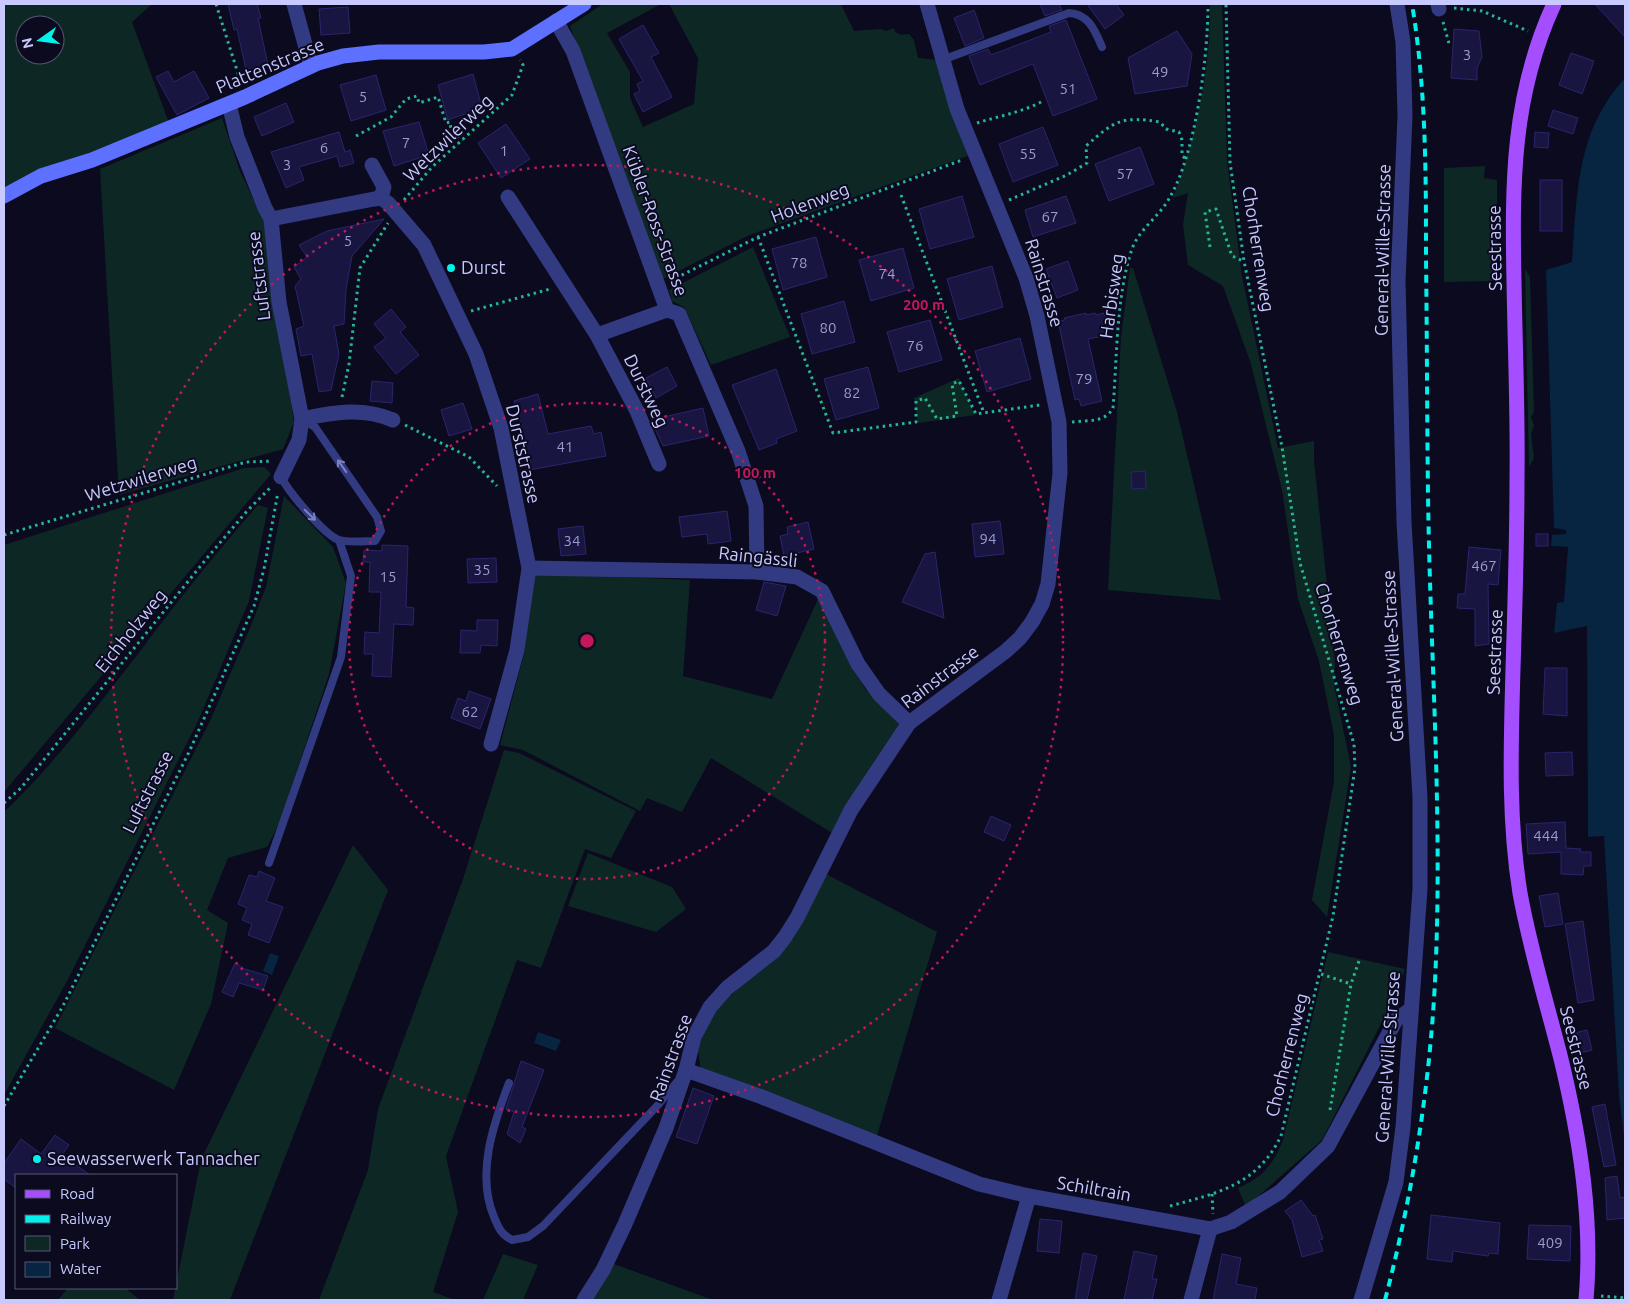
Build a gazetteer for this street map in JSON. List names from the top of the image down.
{
  "streets": {
    "main road": ["Seestrasse"],
    "street": [
      "Plattenstrasse",
      "Kübler-Ross-Strasse",
      "General-Wille-Strasse",
      "Luftstrasse",
      "Rainstrasse",
      "Durstweg",
      "Durststrasse",
      "Raingässli",
      "Schiltrain"
    ],
    "path": [
      "Wetzwilerweg",
      "Holenweg",
      "Chorherrenweg",
      "Harbisweg",
      "Eichholzweg"
    ]
  },
  "crossings": [
    ["Plattenstrasse", "Wetzwilerweg"],
    ["Plattenstrasse", "Luftstrasse"],
    ["Wetzwilerweg", "Luftstrasse"],
    ["Wetzwilerweg", "Durststrasse"],
    ["Wetzwilerweg", "Eichholzweg"],
    ["Holenweg", "Kübler-Ross-Strasse"],
    ["Holenweg", "Rainstrasse"],
    ["Kübler-Ross-Strasse", "Raingässli"],
    ["Chorherrenweg", "Schiltrain"],
    ["Luftstrasse", "Eichholzweg"],
    ["Rainstrasse", "Raingässli"],
    ["Rainstrasse", "Schiltrain"],
    ["Durststrasse", "Raingässli"]
  ],
  "places": ["Durst", "Seewasserwerk Tannacher"],
  "house_numbers": [
    "3",
    "49",
    "51",
    "5",
    "7",
    "6",
    "1",
    "55",
    "3",
    "57",
    "67",
    "5",
    "78",
    "74",
    "80",
    "76",
    "79",
    "82",
    "41",
    "94",
    "34",
    "467",
    "35",
    "15",
    "62",
    "444",
    "409"
  ],
  "legend": [
    "Road",
    "Railway",
    "Park",
    "Water"
  ],
  "north": "left",
  "rings": ["200 m", "100 m"]
}
